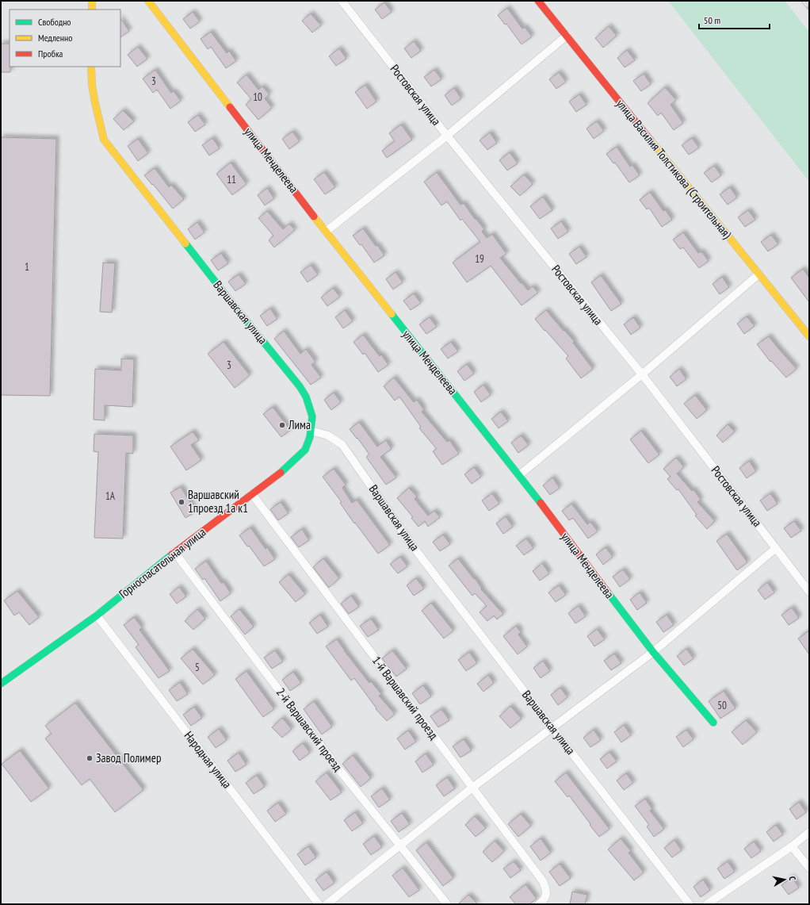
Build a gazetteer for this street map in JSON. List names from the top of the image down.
{
  "streets": {
    "main road": [
      "улица Менделеева",
      "улица Василия Толстикова (Строительная)",
      "Варшавская улица",
      "Горноспасательная улица"
    ],
    "street": [
      "Ростовская улица",
      "1-й Варшавский проезд",
      "2-й Варшавский проезд",
      "Народная улица"
    ]
  },
  "crossings": [
    ["Варшавская улица", "Горноспасательная улица"],
    ["Горноспасательная улица", "1-й Варшавский проезд"],
    ["Горноспасательная улица", "2-й Варшавский проезд"],
    ["Горноспасательная улица", "Народная улица"]
  ],
  "places": ["Лима", "Варшавский 1проезд 1а к1", "Завод Полимер"],
  "house_numbers": [
    "3",
    "10",
    "11",
    "19",
    "1",
    "3",
    "1А",
    "5",
    "50"
  ],
  "legend": ["Свободно", "Медленно", "Пробка"],
  "scale_bar": "50 m",
  "north": "right"
}
